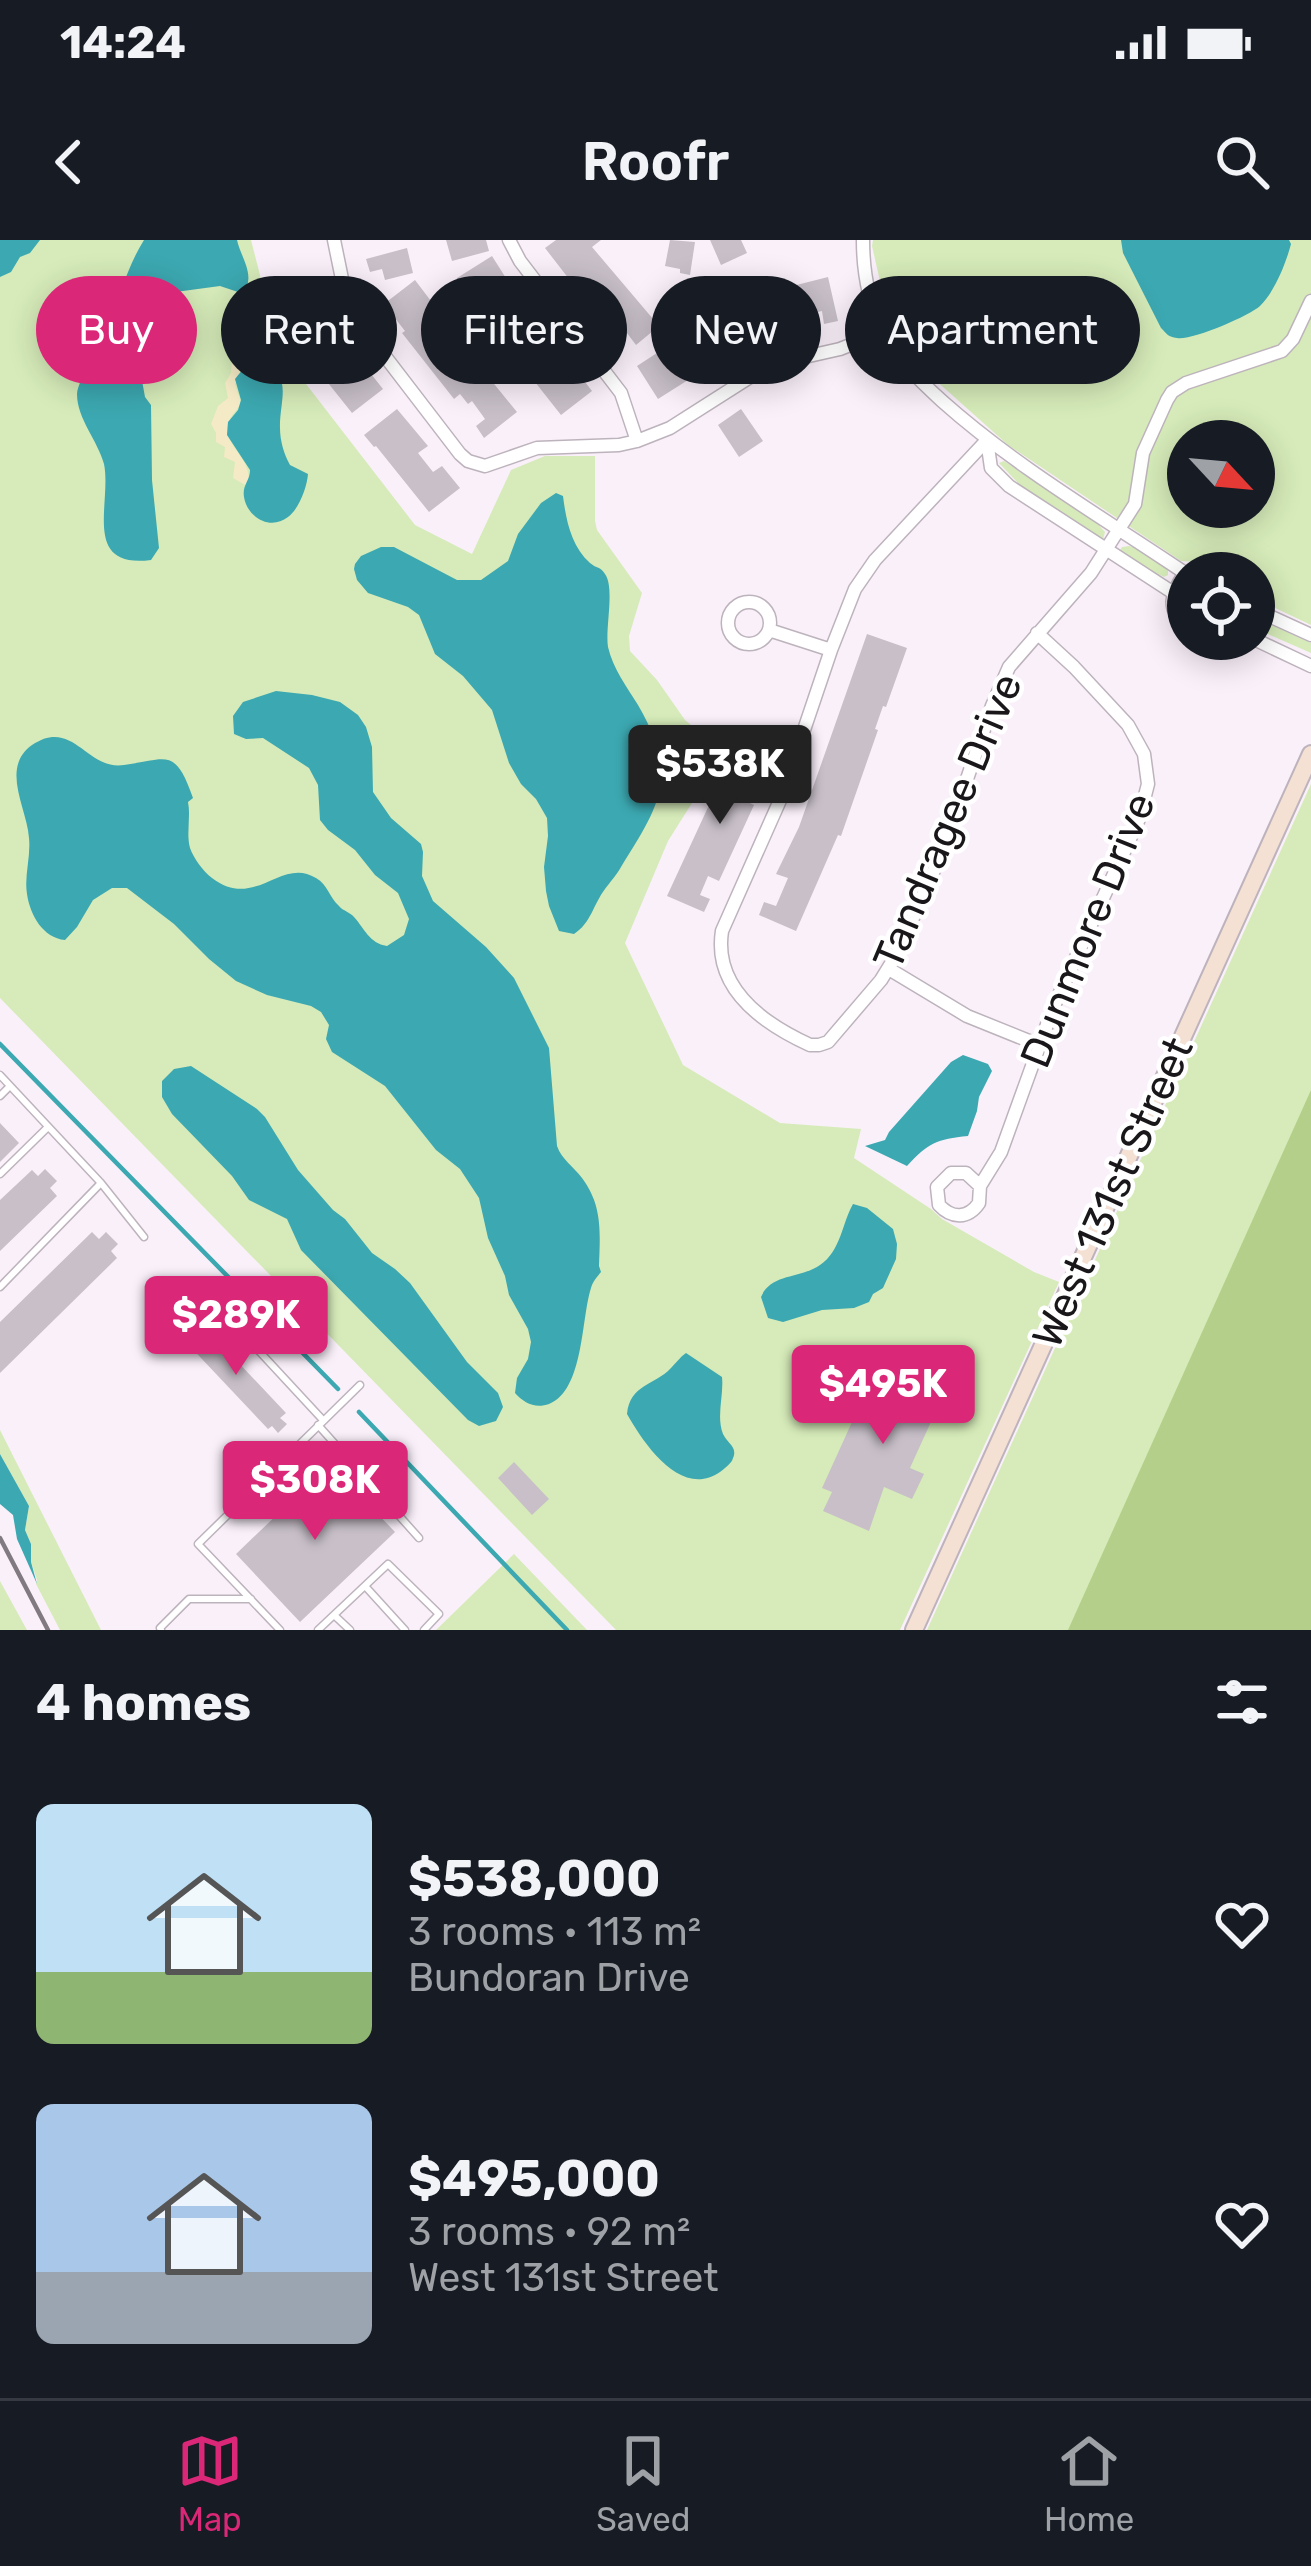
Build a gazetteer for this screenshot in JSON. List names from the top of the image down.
{
  "streets": {
    "street": ["Tandragee Drive", "Dunmore Drive", "West 131st Street"]
  },
  "crossings": [
    ["Tandragee Drive", "Dunmore Drive"]
  ],
  "north": "bottom right",
  "page": {
    "status": "14:24",
    "header": "Roofr",
    "chip": [
      "Buy",
      "Rent",
      "Filters",
      "New",
      "Apartment"
    ],
    "price": [
      "$538K",
      "$289K",
      "$495K",
      "$308K"
    ],
    "heading": "4 homes",
    "list": [
      {
        "name": "$538,000",
        "note": "3 rooms · 113 m² · Bundoran Drive"
      },
      {
        "name": "$495,000",
        "note": "3 rooms · 92 m² · West 131st Street"
      }
    ],
    "tabs": ["Map", "Saved", "Home"]
  }
}
